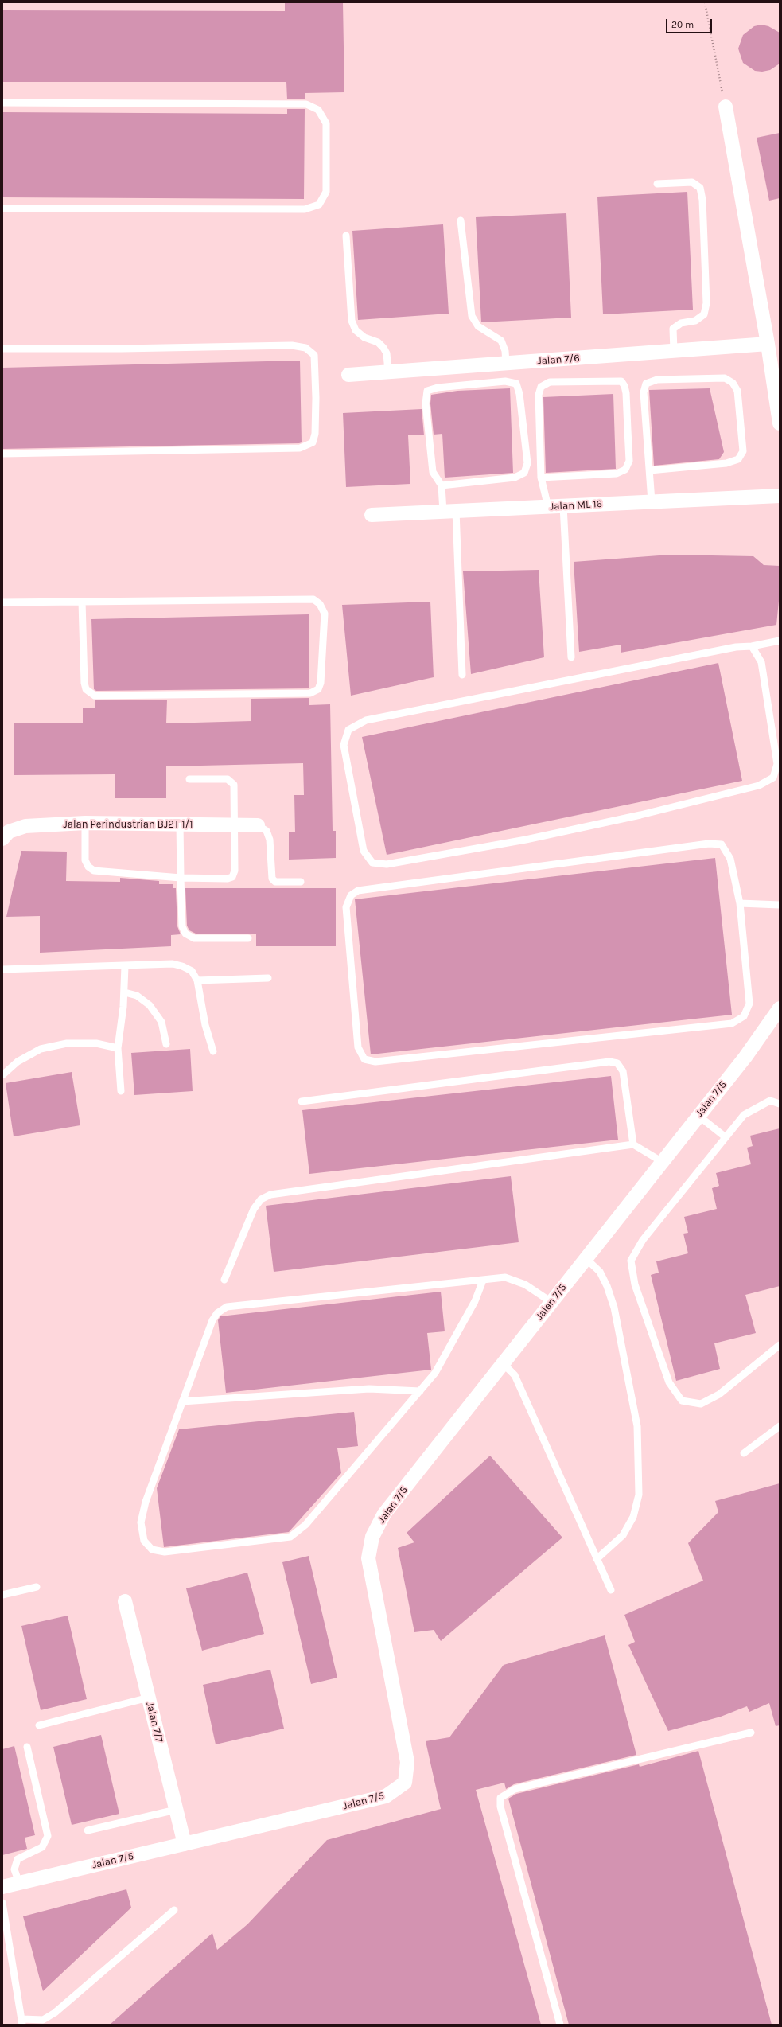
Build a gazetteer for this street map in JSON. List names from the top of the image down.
{
  "streets": {
    "street": [
      "Jalan 7/6",
      "Jalan ML 16",
      "Jalan Perindustrian BJ2T 1/1",
      "Jalan 7/5",
      "Jalan 7/7"
    ]
  },
  "crossings": [
    ["Jalan 7/5", "Jalan 7/7"]
  ],
  "scale_bar": "20 m"
}
